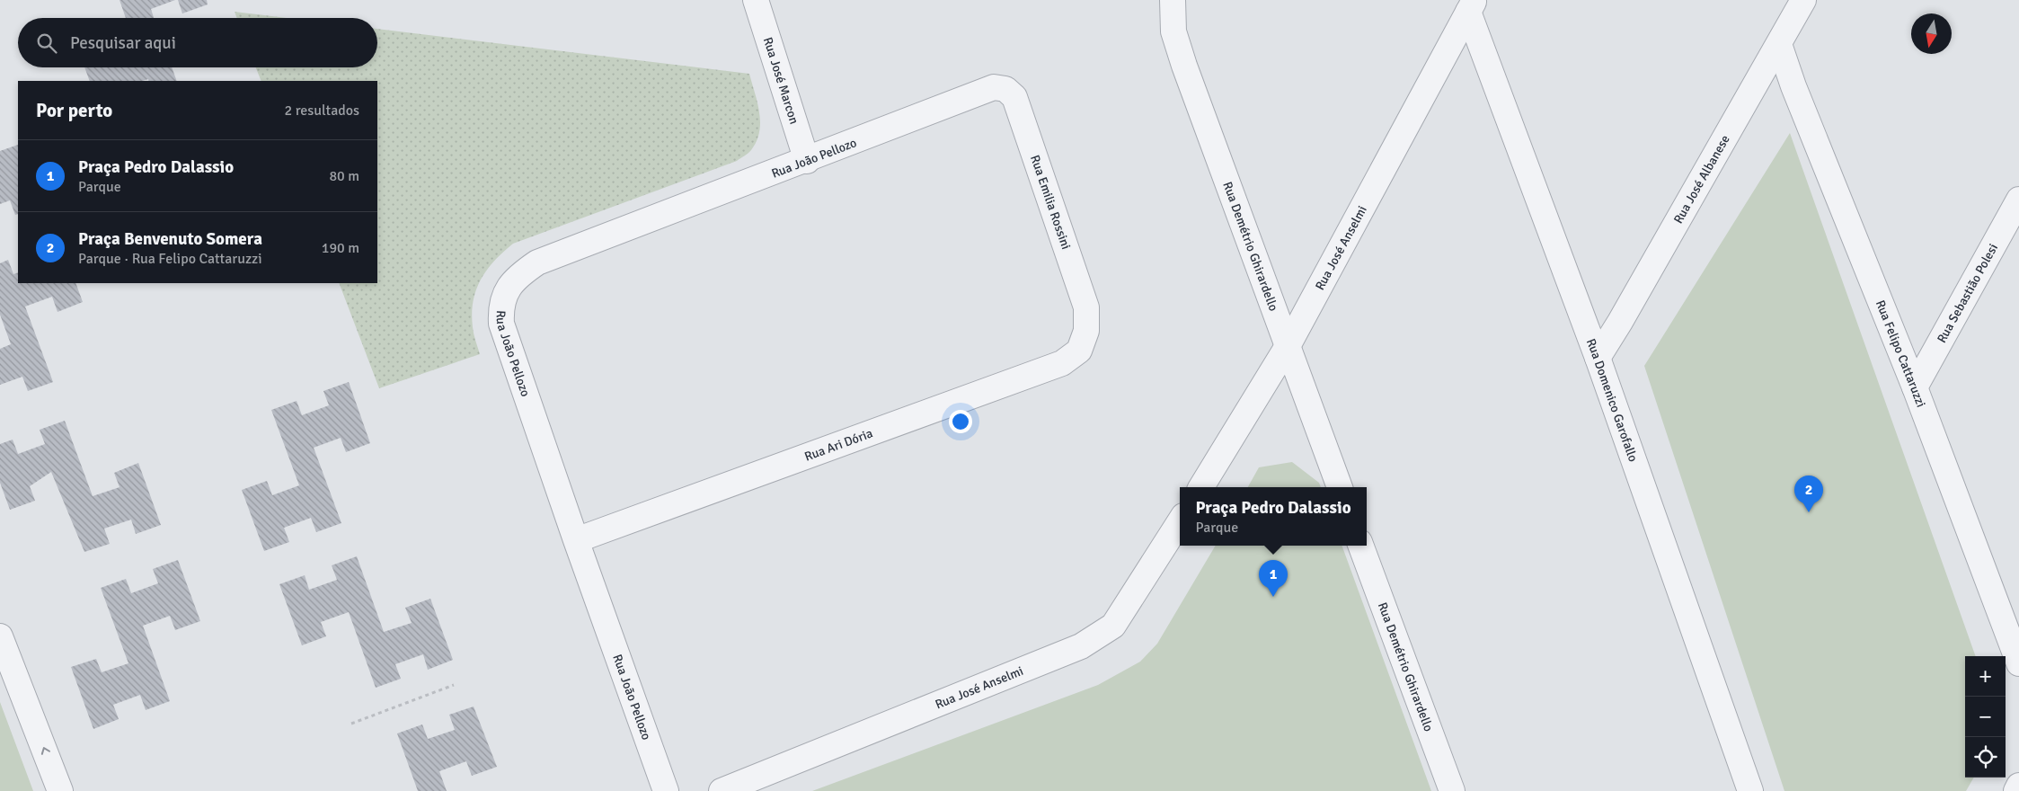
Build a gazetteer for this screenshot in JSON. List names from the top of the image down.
{
  "streets": {
    "street": [
      "Rua José Marcon",
      "Rua João Pellozo",
      "Rua José Albanese",
      "Rua Emilia Rossini",
      "Rua Demétrio Ghirardello",
      "Rua José Anselmi",
      "Rua Sebastião Polesi",
      "Rua Felipo Cattaruzzi",
      "Rua Domenico Garofallo",
      "Rua Ari Dória"
    ]
  },
  "crossings": [
    ["Rua José Marcon", "Rua João Pellozo"],
    ["Rua João Pellozo", "Rua Emilia Rossini"],
    ["Rua João Pellozo", "Rua Ari Dória"],
    ["Rua José Albanese", "Rua Felipo Cattaruzzi"],
    ["Rua José Albanese", "Rua Domenico Garofallo"],
    ["Rua Emilia Rossini", "Rua Ari Dória"],
    ["Rua Demétrio Ghirardello", "Rua José Anselmi"],
    ["Rua José Anselmi", "Rua Domenico Garofallo"],
    ["Rua Sebastião Polesi", "Rua Felipo Cattaruzzi"]
  ],
  "north": "bottom",
  "page": {
    "search": "Pesquisar aqui",
    "heading": ["Por perto", "2 resultados"],
    "list": [
      {
        "mark": "1",
        "name": "Praça Pedro Dalassio",
        "note": "Parque",
        "value": "80 m"
      },
      {
        "mark": "2",
        "name": "Praça Benvenuto Somera",
        "note": "Parque · Rua Felipo Cattaruzzi",
        "value": "190 m"
      }
    ],
    "pins": ["2", "1"],
    "popup": ["Praça Pedro Dalassio", "Parque"],
    "map_buttons": ["+", "−"]
  }
}
